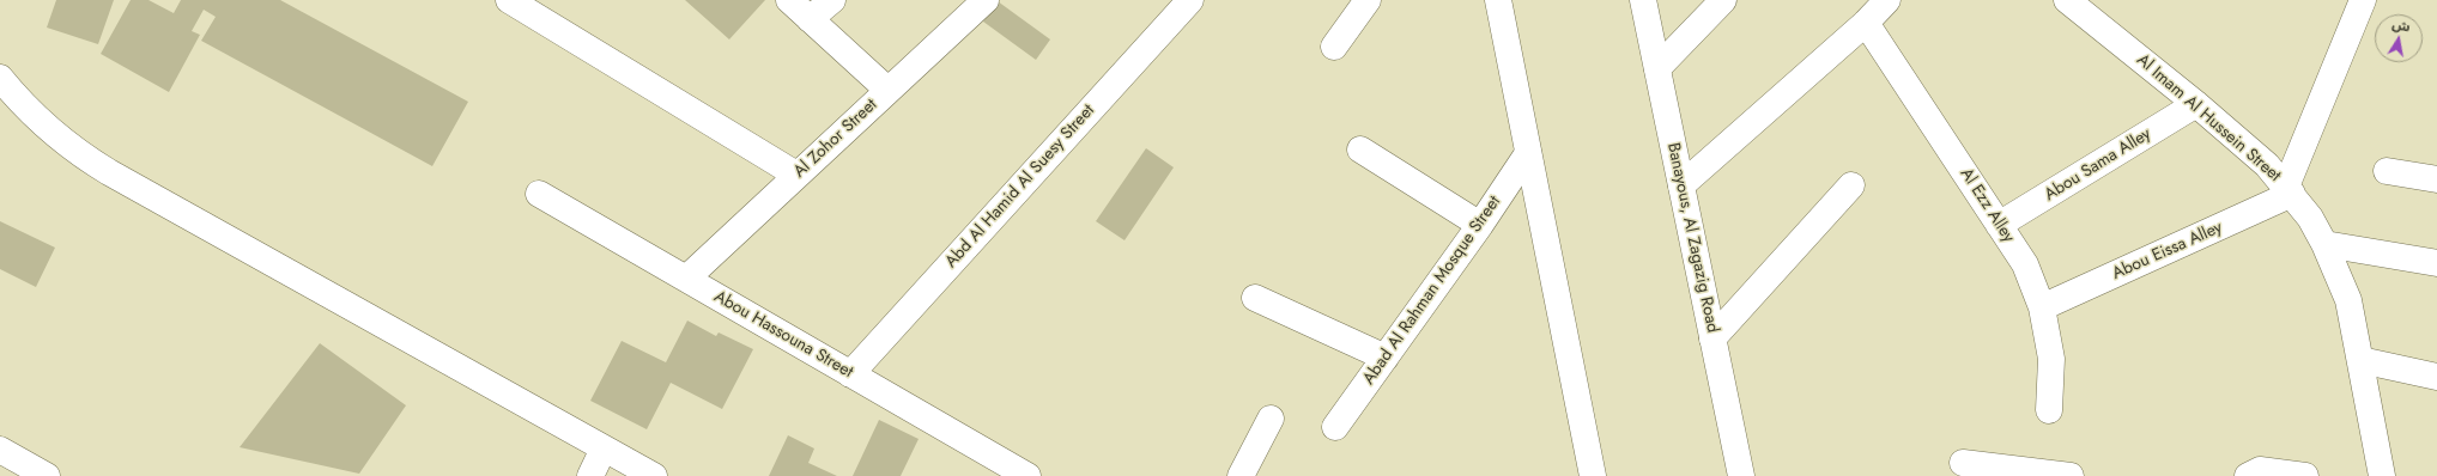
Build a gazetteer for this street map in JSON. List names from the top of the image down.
{
  "streets": {
    "street": [
      "Al Imam Al Hussein Street",
      "Al Zohor Street",
      "Abou Sama Alley",
      "Abd Al Hamid Al Suesy Street",
      "Al Ezz Alley",
      "Banayous, Al Zagazig Road",
      "Abou Eissa Alley",
      "Abad Al Rahman Mosque Street",
      "Abou Hassouna Street"
    ]
  },
  "crossings": [
    ["Al Imam Al Hussein Street", "Abou Sama Alley"],
    ["Al Imam Al Hussein Street", "Abou Eissa Alley"],
    ["Al Zohor Street", "Abou Hassouna Street"],
    ["Abou Sama Alley", "Al Ezz Alley"],
    ["Abd Al Hamid Al Suesy Street", "Abou Hassouna Street"],
    ["Al Ezz Alley", "Abou Eissa Alley"]
  ],
  "north": "top"
}
